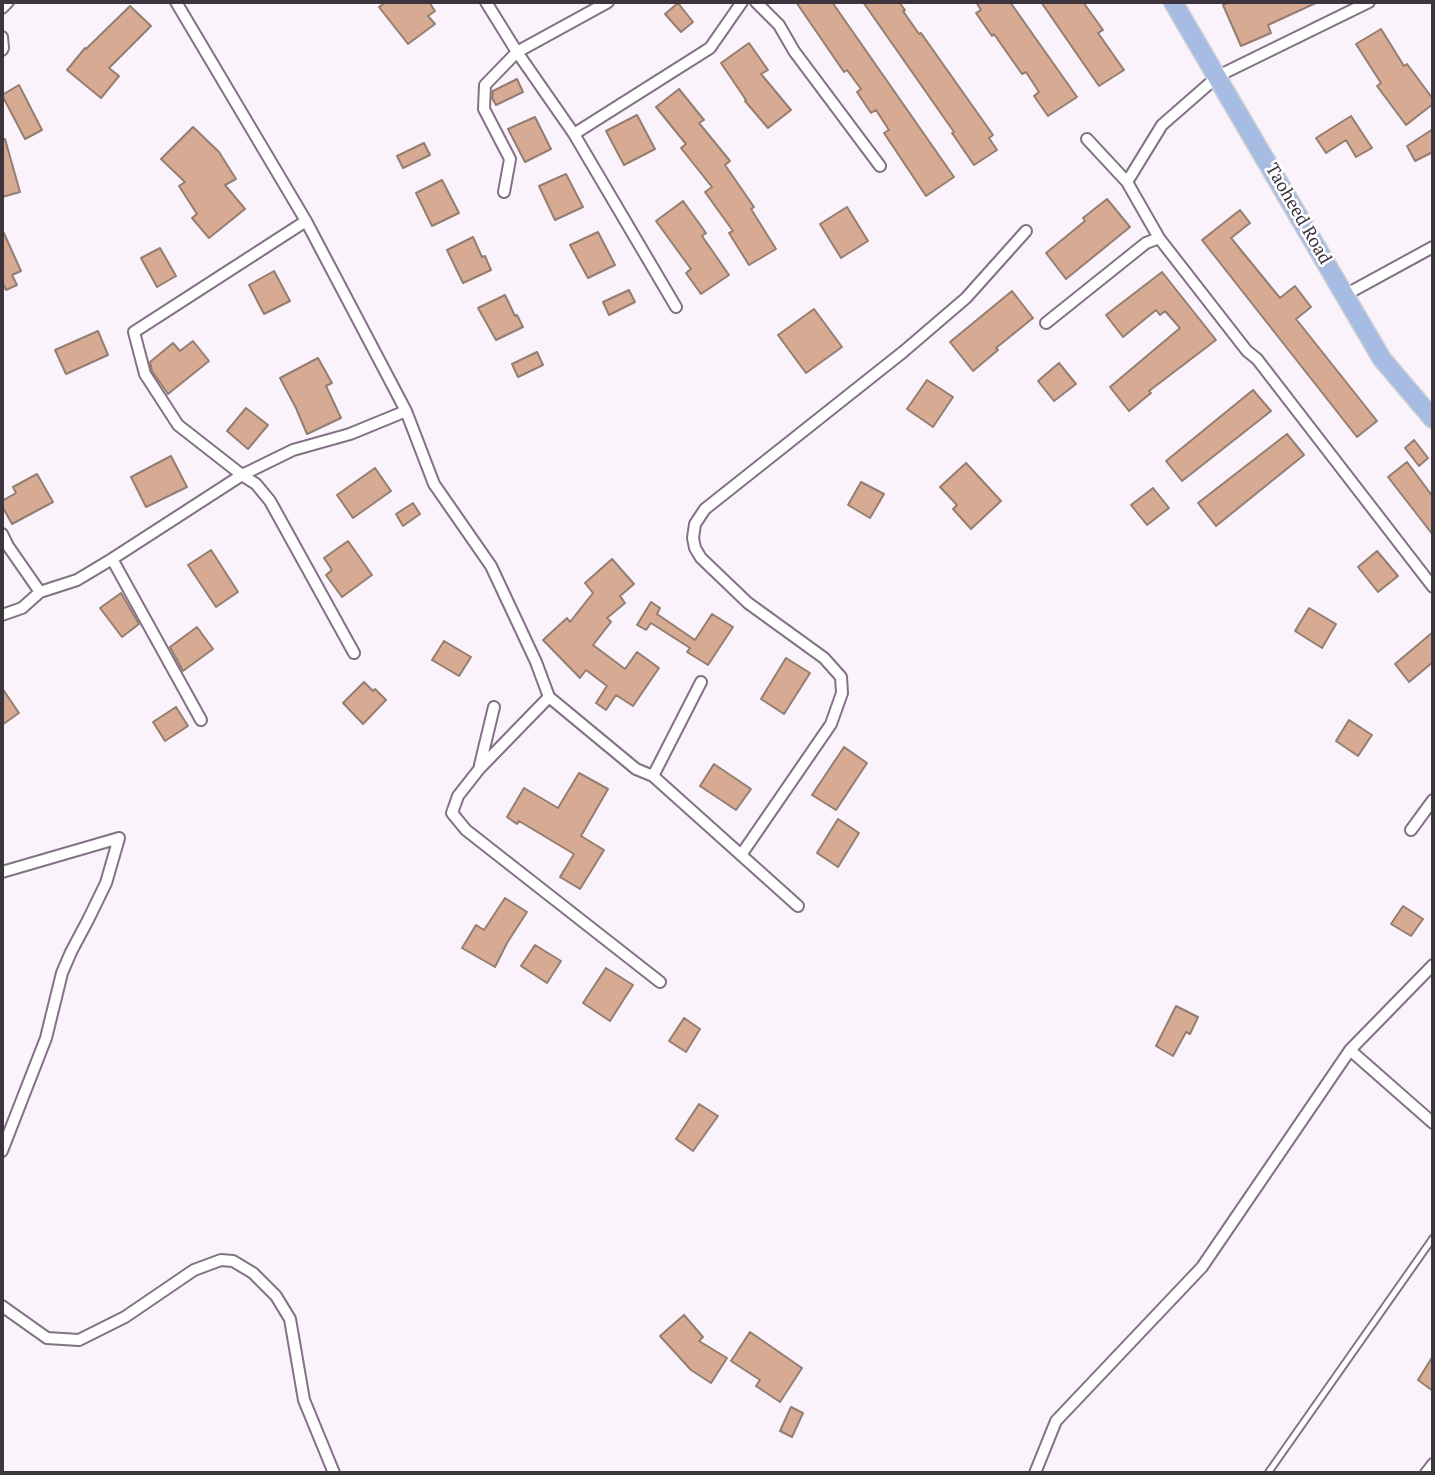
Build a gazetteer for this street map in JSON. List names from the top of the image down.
{
  "streets": {
    "main road": ["Taoheed Road"]
  }
}
